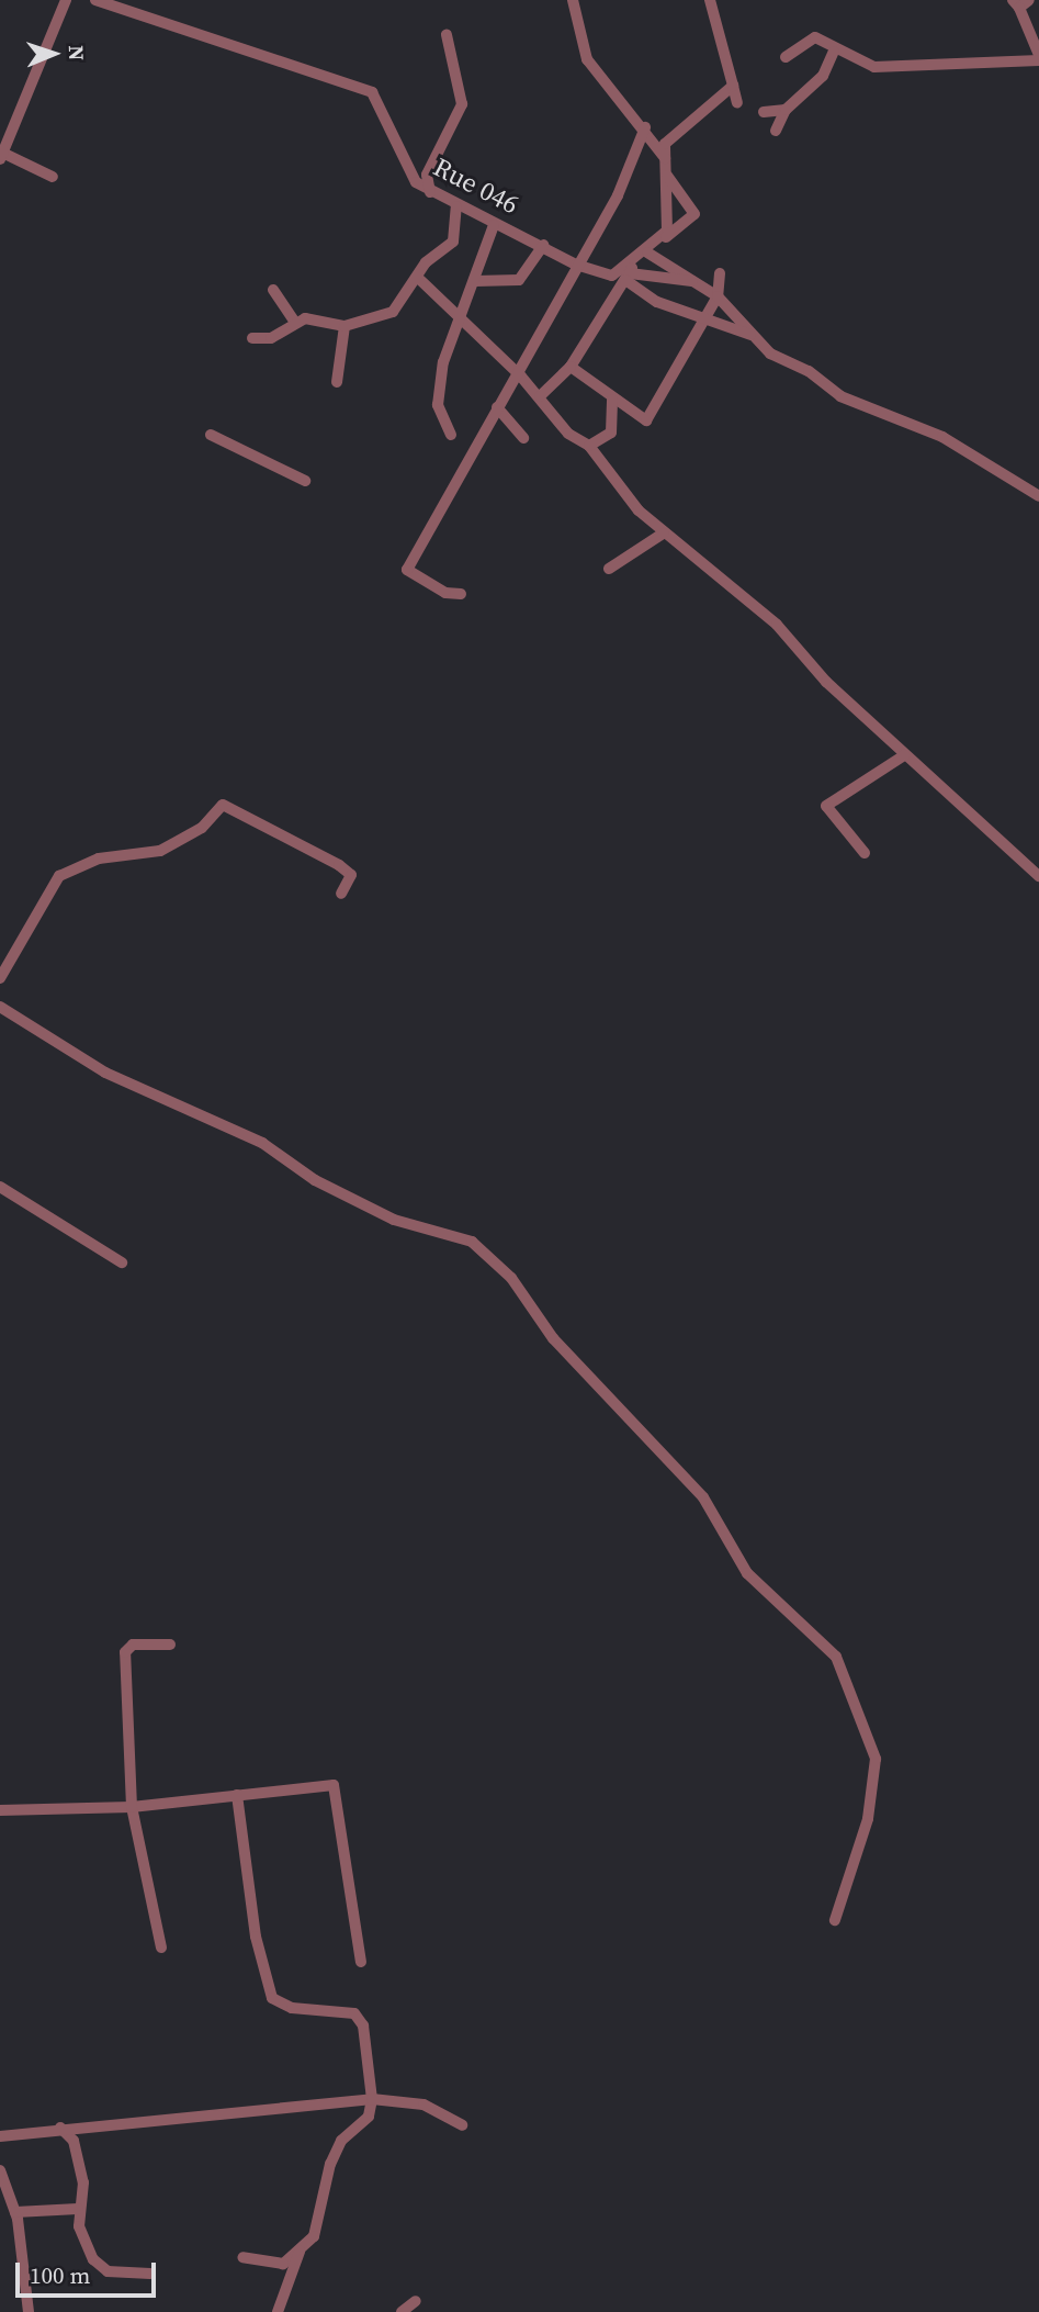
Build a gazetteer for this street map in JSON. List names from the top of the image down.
{
  "streets": {
    "street": ["Rue 046"]
  },
  "scale_bar": "100 m",
  "north": "right"
}
